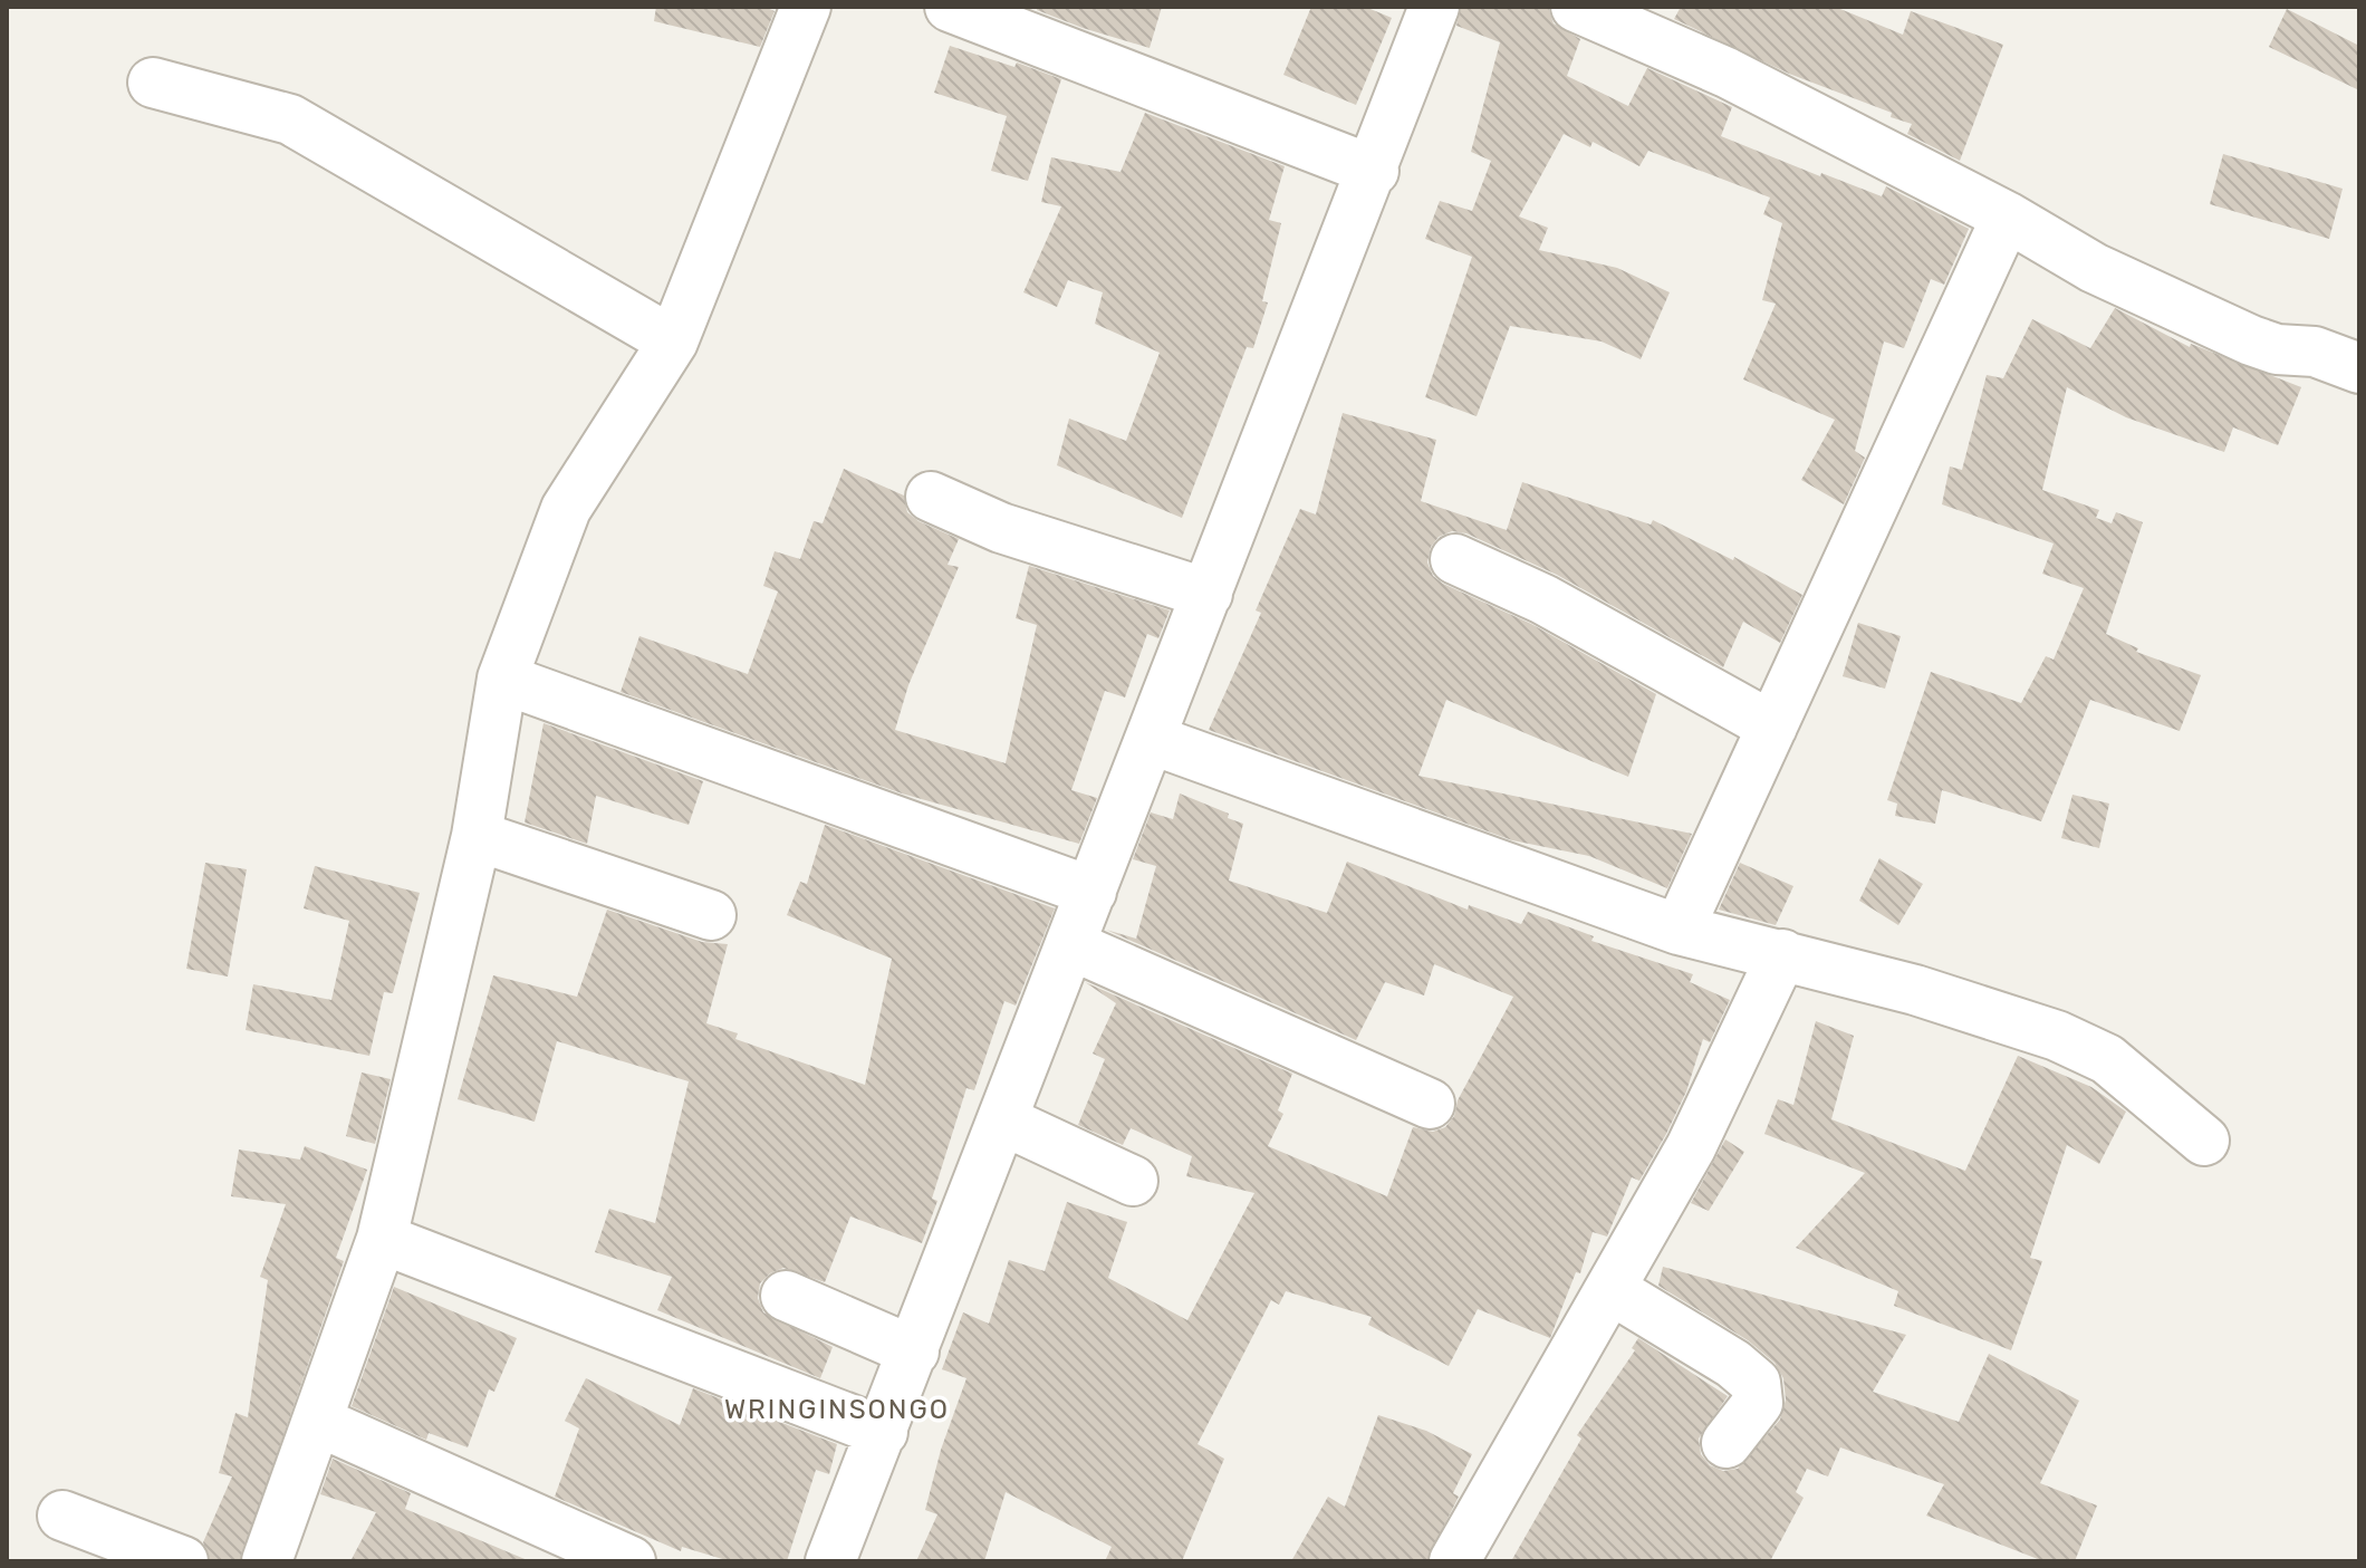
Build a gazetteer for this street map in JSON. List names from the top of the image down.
{
  "districts": ["WRINGINSONGO"]
}
